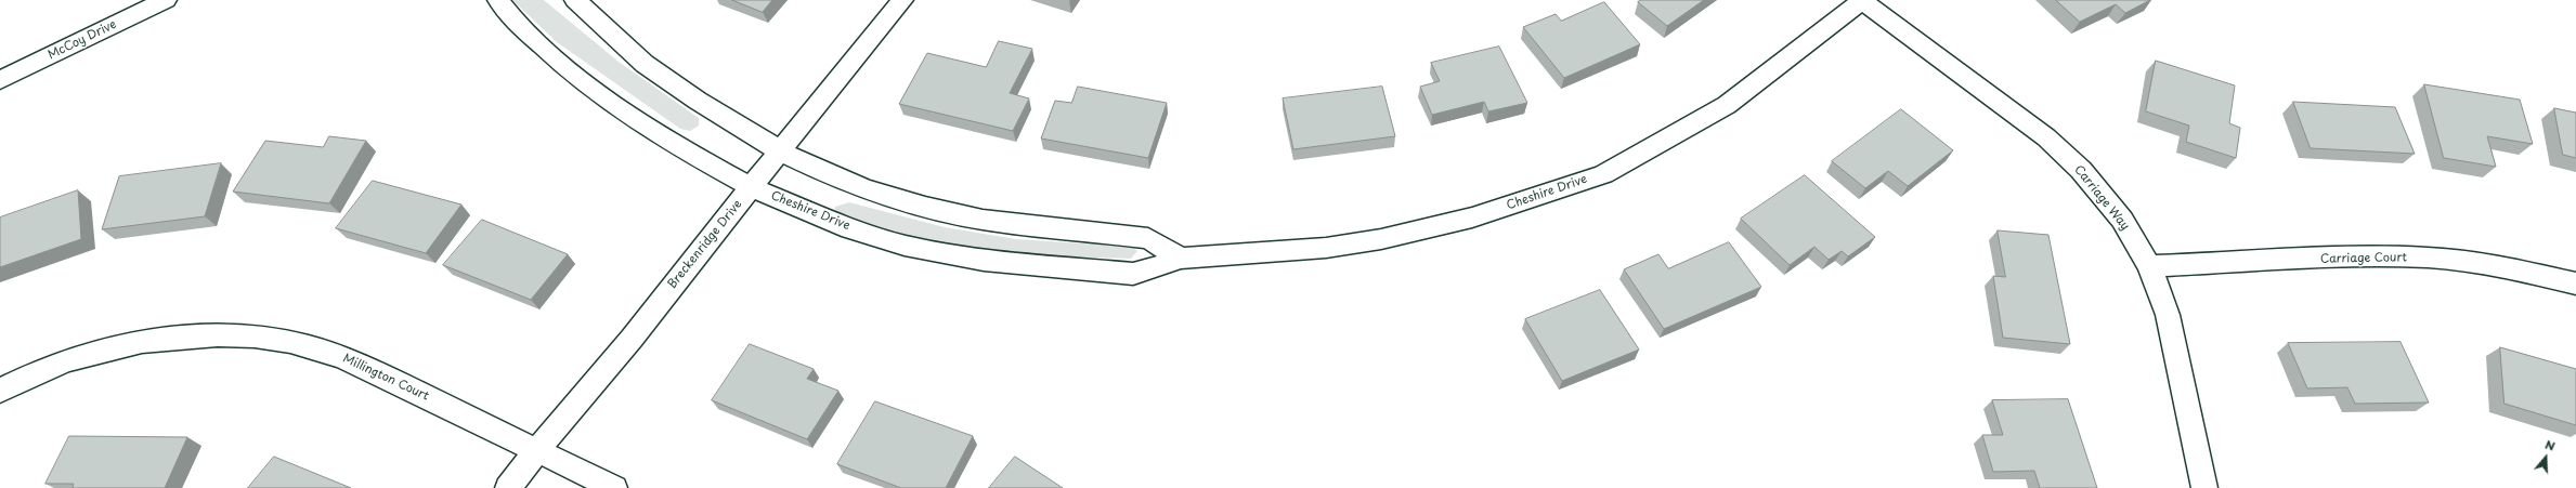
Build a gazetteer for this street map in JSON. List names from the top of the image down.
{
  "streets": {
    "street": [
      "McCoy Drive",
      "Cheshire Drive",
      "Carriage Way",
      "Breckenridge Drive",
      "Carriage Court",
      "Millington Court"
    ]
  },
  "crossings": [
    ["Cheshire Drive", "Carriage Way"],
    ["Cheshire Drive", "Breckenridge Drive"],
    ["Carriage Way", "Carriage Court"],
    ["Breckenridge Drive", "Millington Court"]
  ],
  "north": "top"
}
